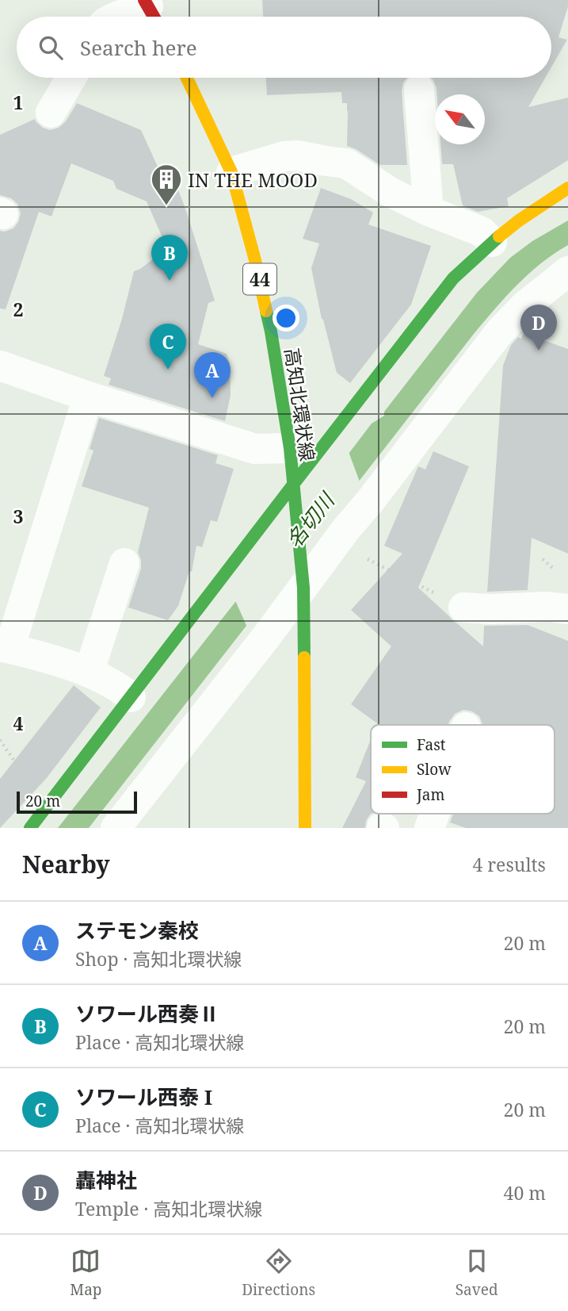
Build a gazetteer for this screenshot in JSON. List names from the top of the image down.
{
  "streets": {
    "street": ["44", "高知北環状線"]
  },
  "water": ["名切川"],
  "places": {
    "building": ["IN THE MOOD"]
  },
  "legend": ["Fast", "Slow", "Jam"],
  "scale_bar": "20 m",
  "north": "top left",
  "page": {
    "search": "Search here",
    "pins": [
      "B",
      "D",
      "C",
      "A"
    ],
    "scale": "20 m",
    "heading": ["Nearby", "4 results"],
    "list": [
      {
        "mark": "A",
        "name": "ステモン秦校",
        "note": "Shop · 高知北環状線",
        "value": "20 m"
      },
      {
        "mark": "B",
        "name": "ソワール西奏Ⅱ",
        "note": "Place · 高知北環状線",
        "value": "20 m"
      },
      {
        "mark": "C",
        "name": "ソワール西泰 I",
        "note": "Place · 高知北環状線",
        "value": "20 m"
      },
      {
        "mark": "D",
        "name": "轟神社",
        "note": "Temple · 高知北環状線",
        "value": "40 m"
      }
    ],
    "nav": ["Map", "Directions", "Saved"]
  },
  "grid": {
    "rows": [
      "1",
      "2",
      "3",
      "4"
    ]
  }
}
